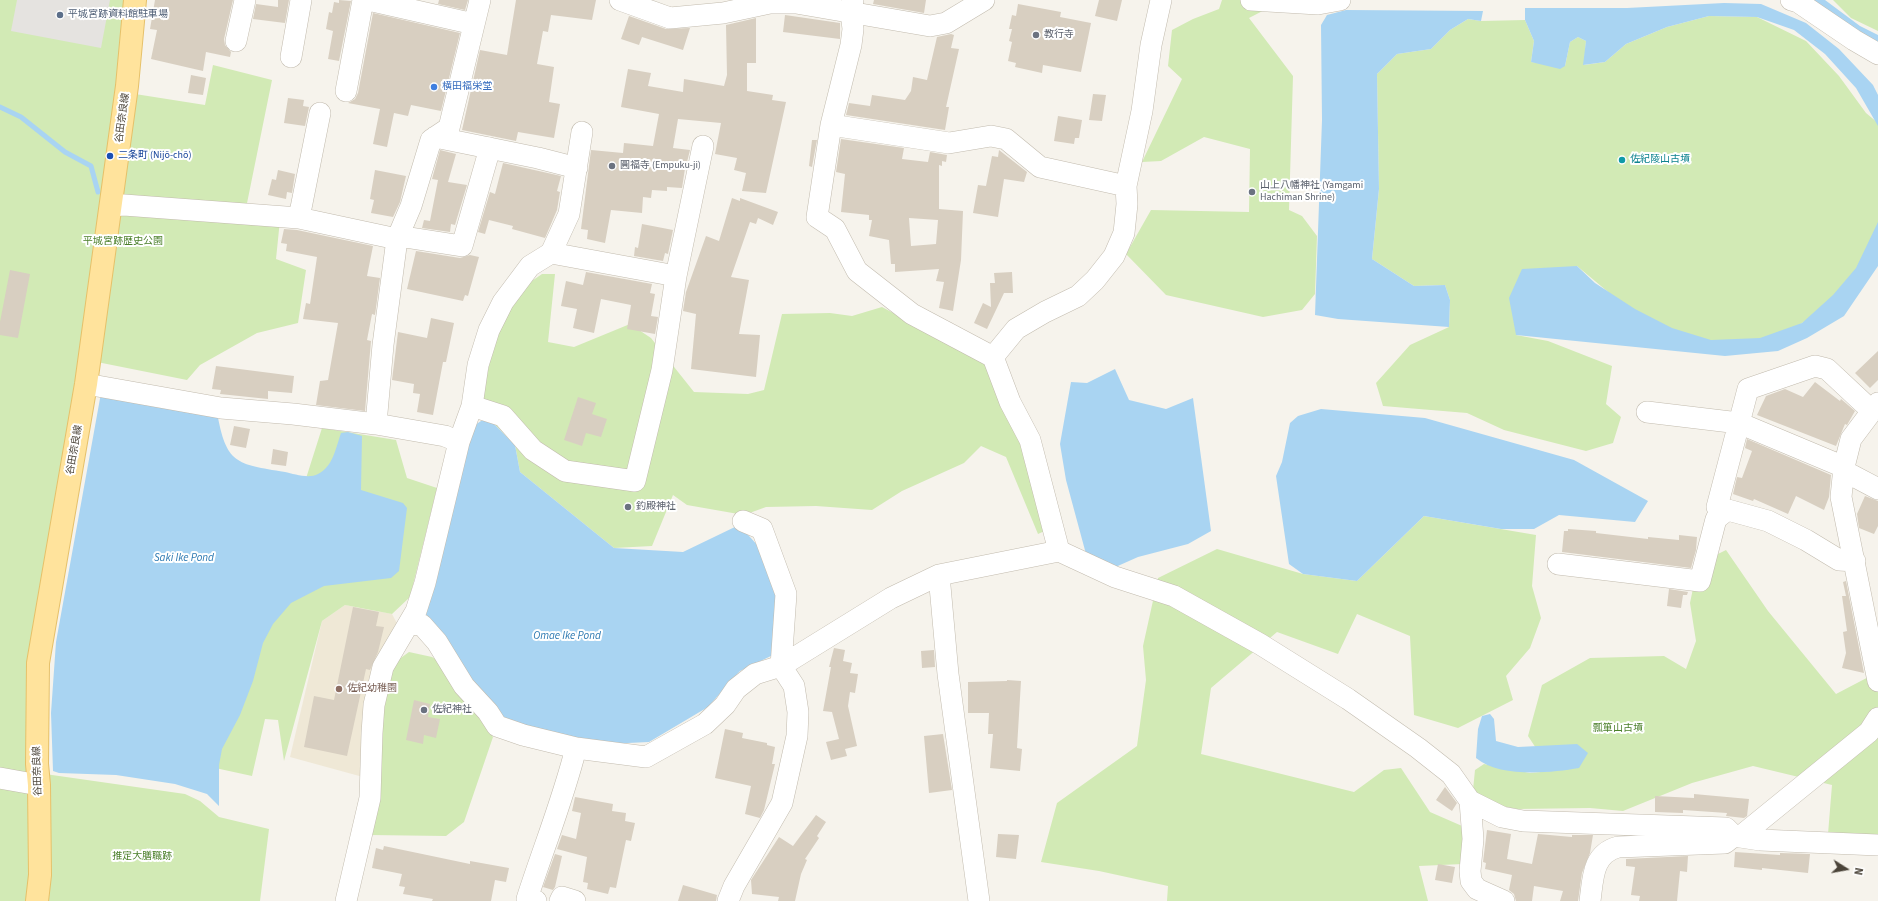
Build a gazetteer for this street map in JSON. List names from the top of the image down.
{
  "streets": {
    "main road": ["谷田奈良線"]
  },
  "water": ["Saki Ike Pond", "Omae Ike Pond"],
  "parks": ["平城宮跡歴史公園", "瓢箪山古墳", "推定大膳職跡"],
  "places": [
    "平城宮跡資料館駐車場",
    "教行寺",
    "横田福栄堂",
    "二条町 (Nijō-chō)",
    "佐紀陵山古墳",
    "圓福寺 (Empuku-ji)",
    "山上八幡神社 (Yamgami Hachiman Shrine)",
    "釣殿神社",
    "佐紀幼稚園",
    "佐紀神社"
  ],
  "north": "right"
}
